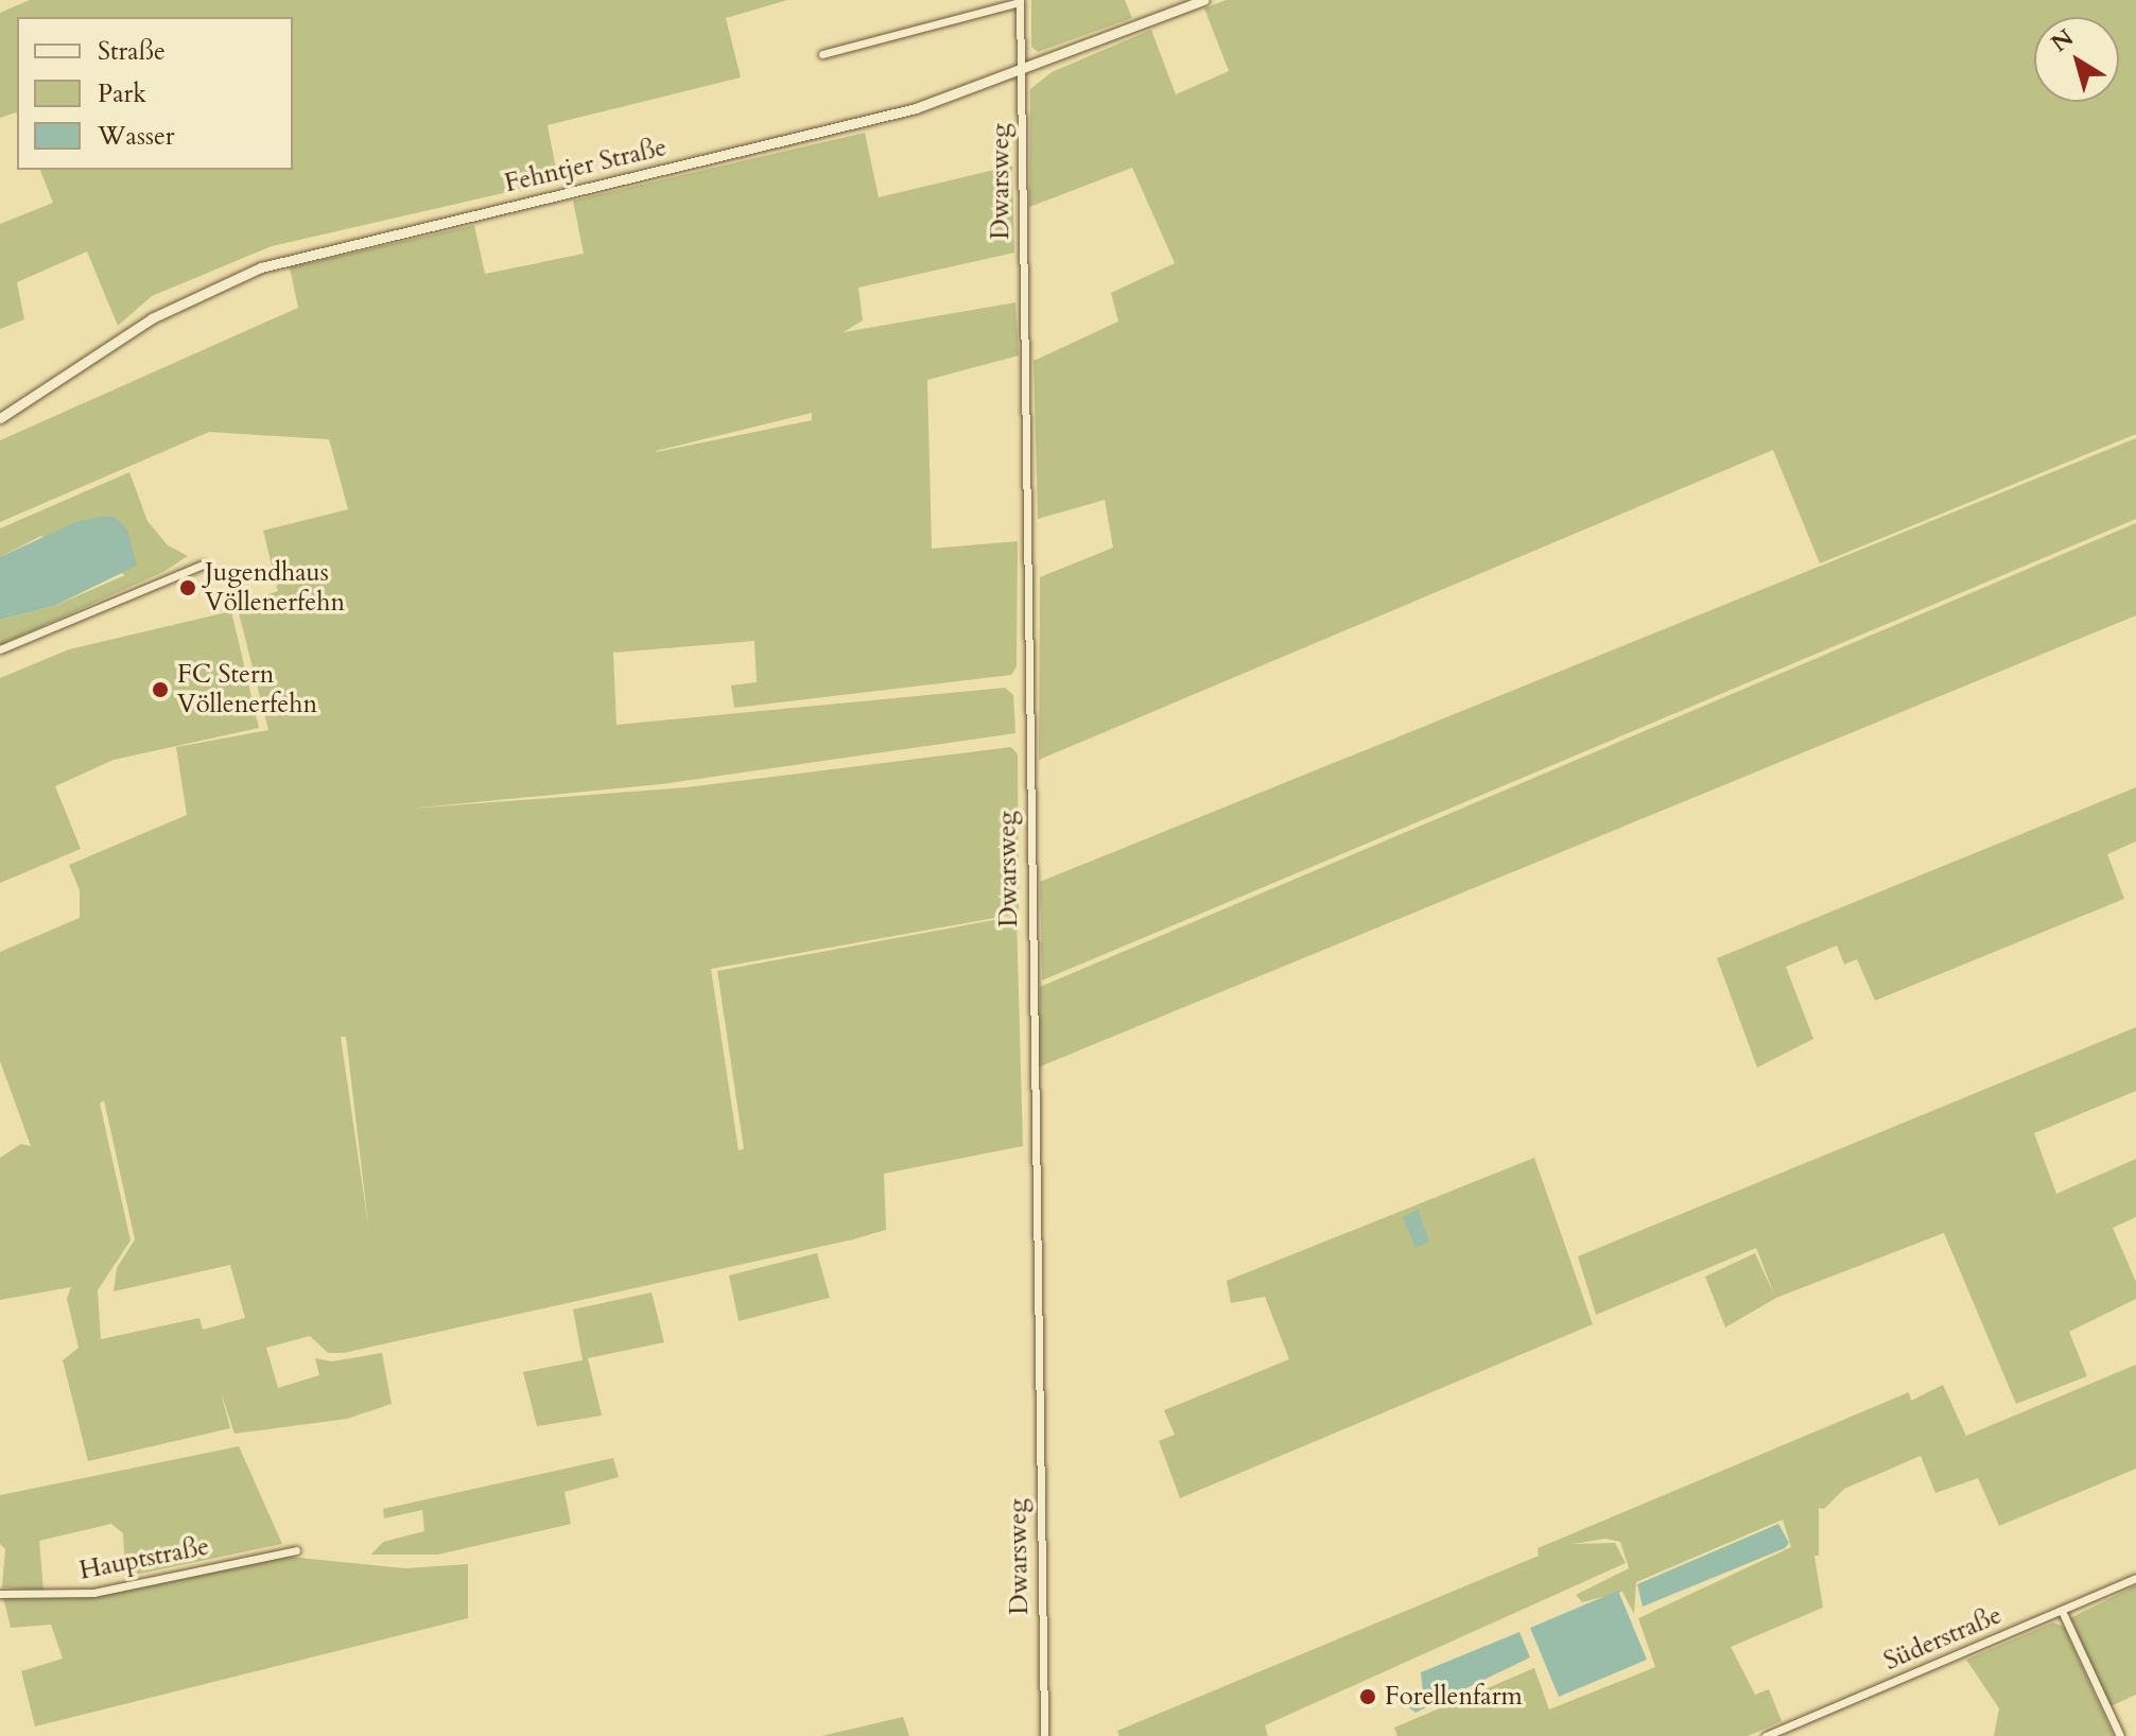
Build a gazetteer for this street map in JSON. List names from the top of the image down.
{
  "streets": {
    "street": [
      "Fehntjer Straße",
      "Dwarsweg",
      "Hauptstraße",
      "Süderstraße"
    ]
  },
  "crossings": [
    ["Fehntjer Straße", "Dwarsweg"]
  ],
  "places": ["Jugendhaus Völlenerfehn", "FC Stern Völlenerfehn", "Forellenfarm"],
  "legend": ["Straße", "Park", "Wasser"],
  "north": "top left"
}
